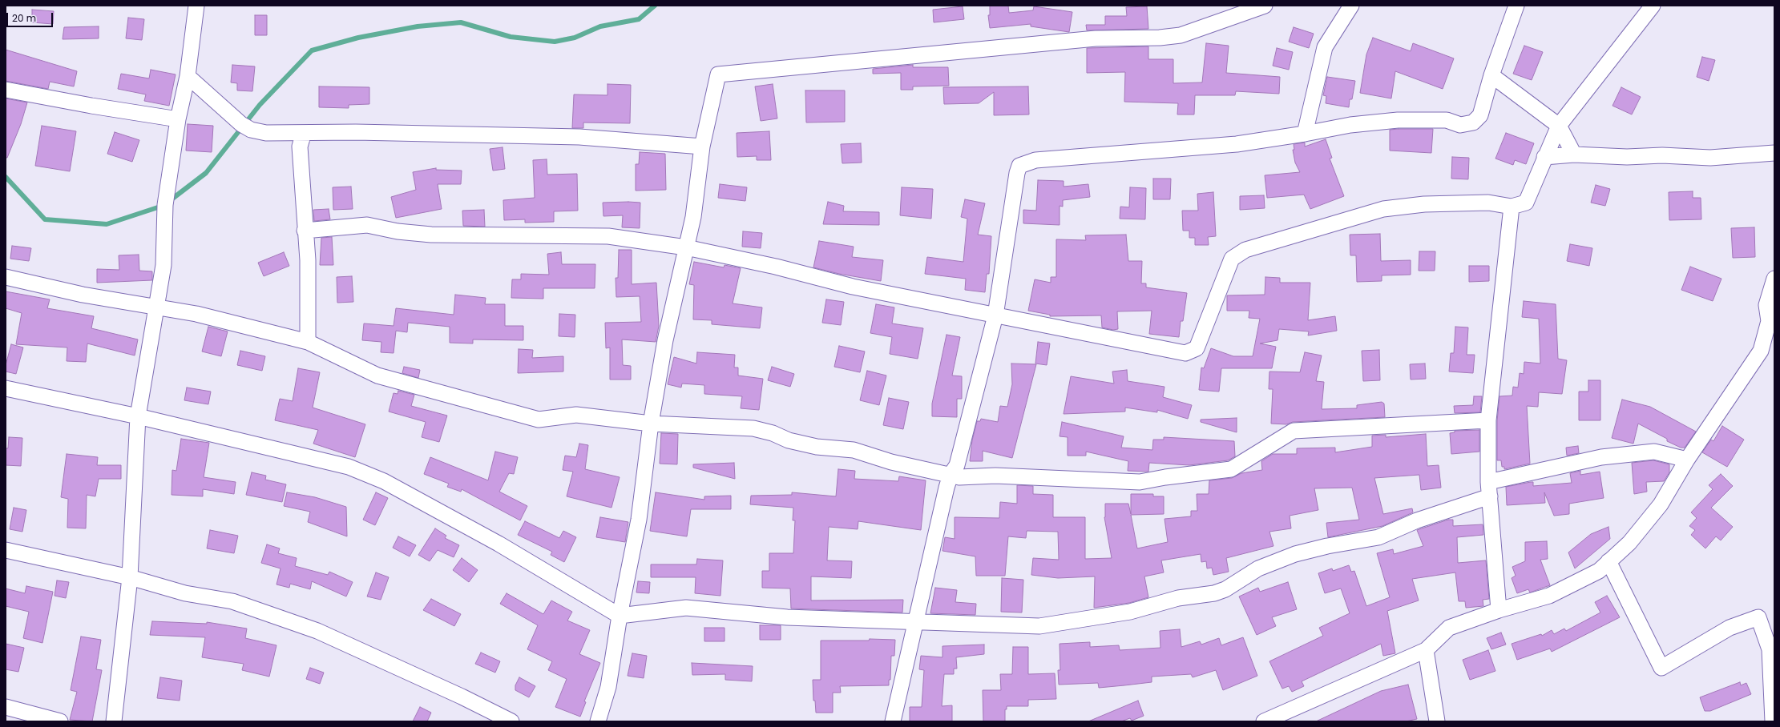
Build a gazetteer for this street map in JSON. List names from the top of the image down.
{
  "scale_bar": "20 m"
}
